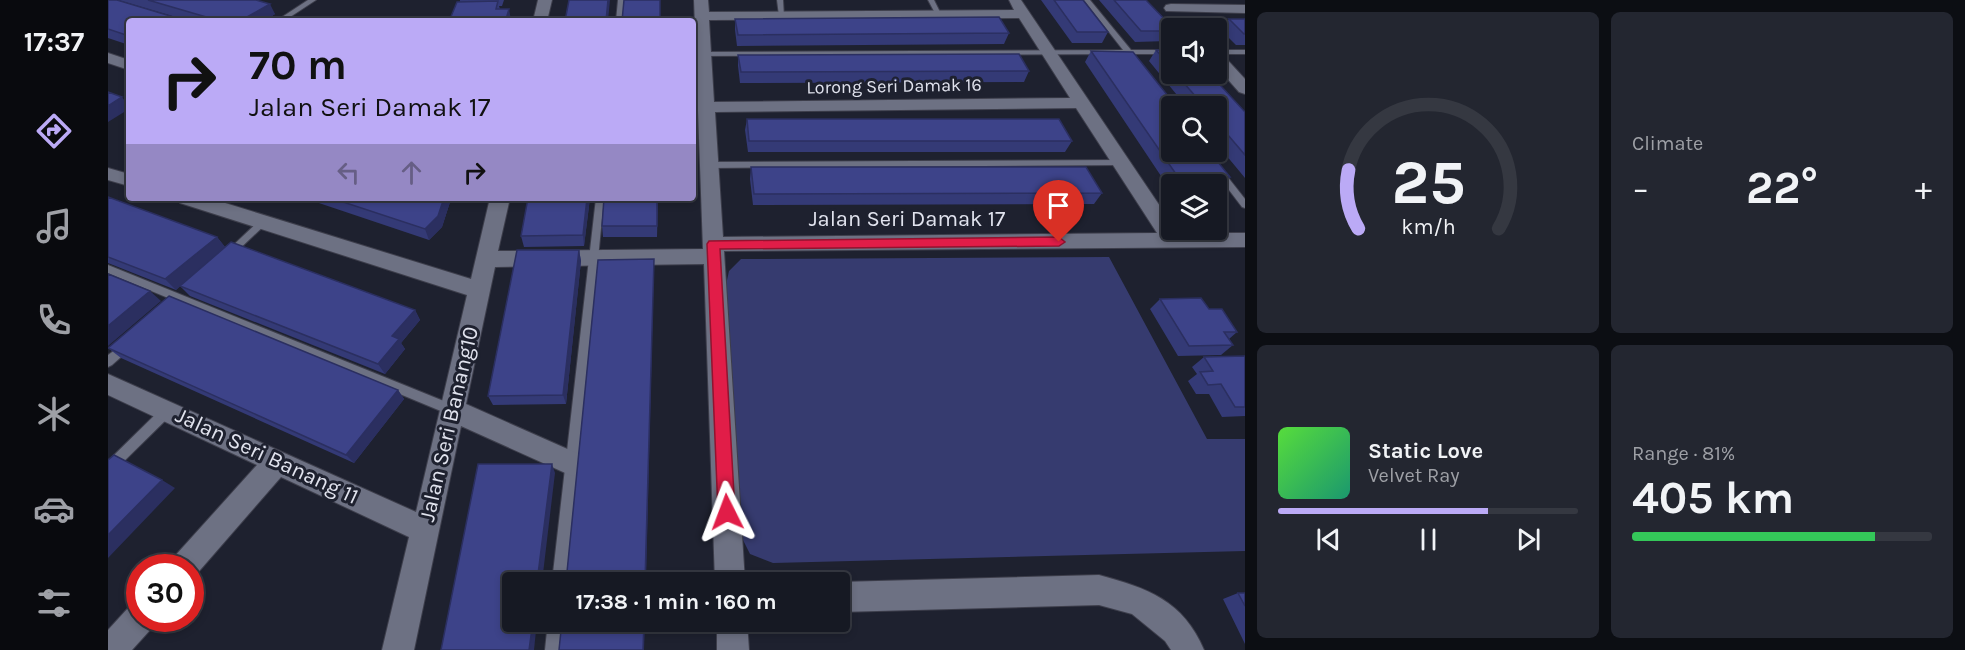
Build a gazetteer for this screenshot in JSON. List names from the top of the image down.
{
  "streets": {
    "street": [
      "Lorong Seri Damak 16",
      "Jalan Seri Damak 17",
      "Jalan Seri Banang10",
      "Jalan Seri Banang 11"
    ]
  },
  "crossings": [
    ["Jalan Seri Damak 17", "Jalan Seri Banang10"],
    ["Jalan Seri Banang10", "Jalan Seri Banang 11"]
  ],
  "page": {
    "tabs": "17:37",
    "tile": [
      "Climate",
      ["Range · 81%", "405 km"]
    ],
    "turn": ["70 m", "Jalan Seri Damak 17"],
    "heat": ["−", "22°", "+"],
    "song": ["Static Love", "Velvet Ray"],
    "limit": "30",
    "trip": "17:38 · 1 min · 160 m",
    "gauge": ["25", "km/h"]
  }
}
